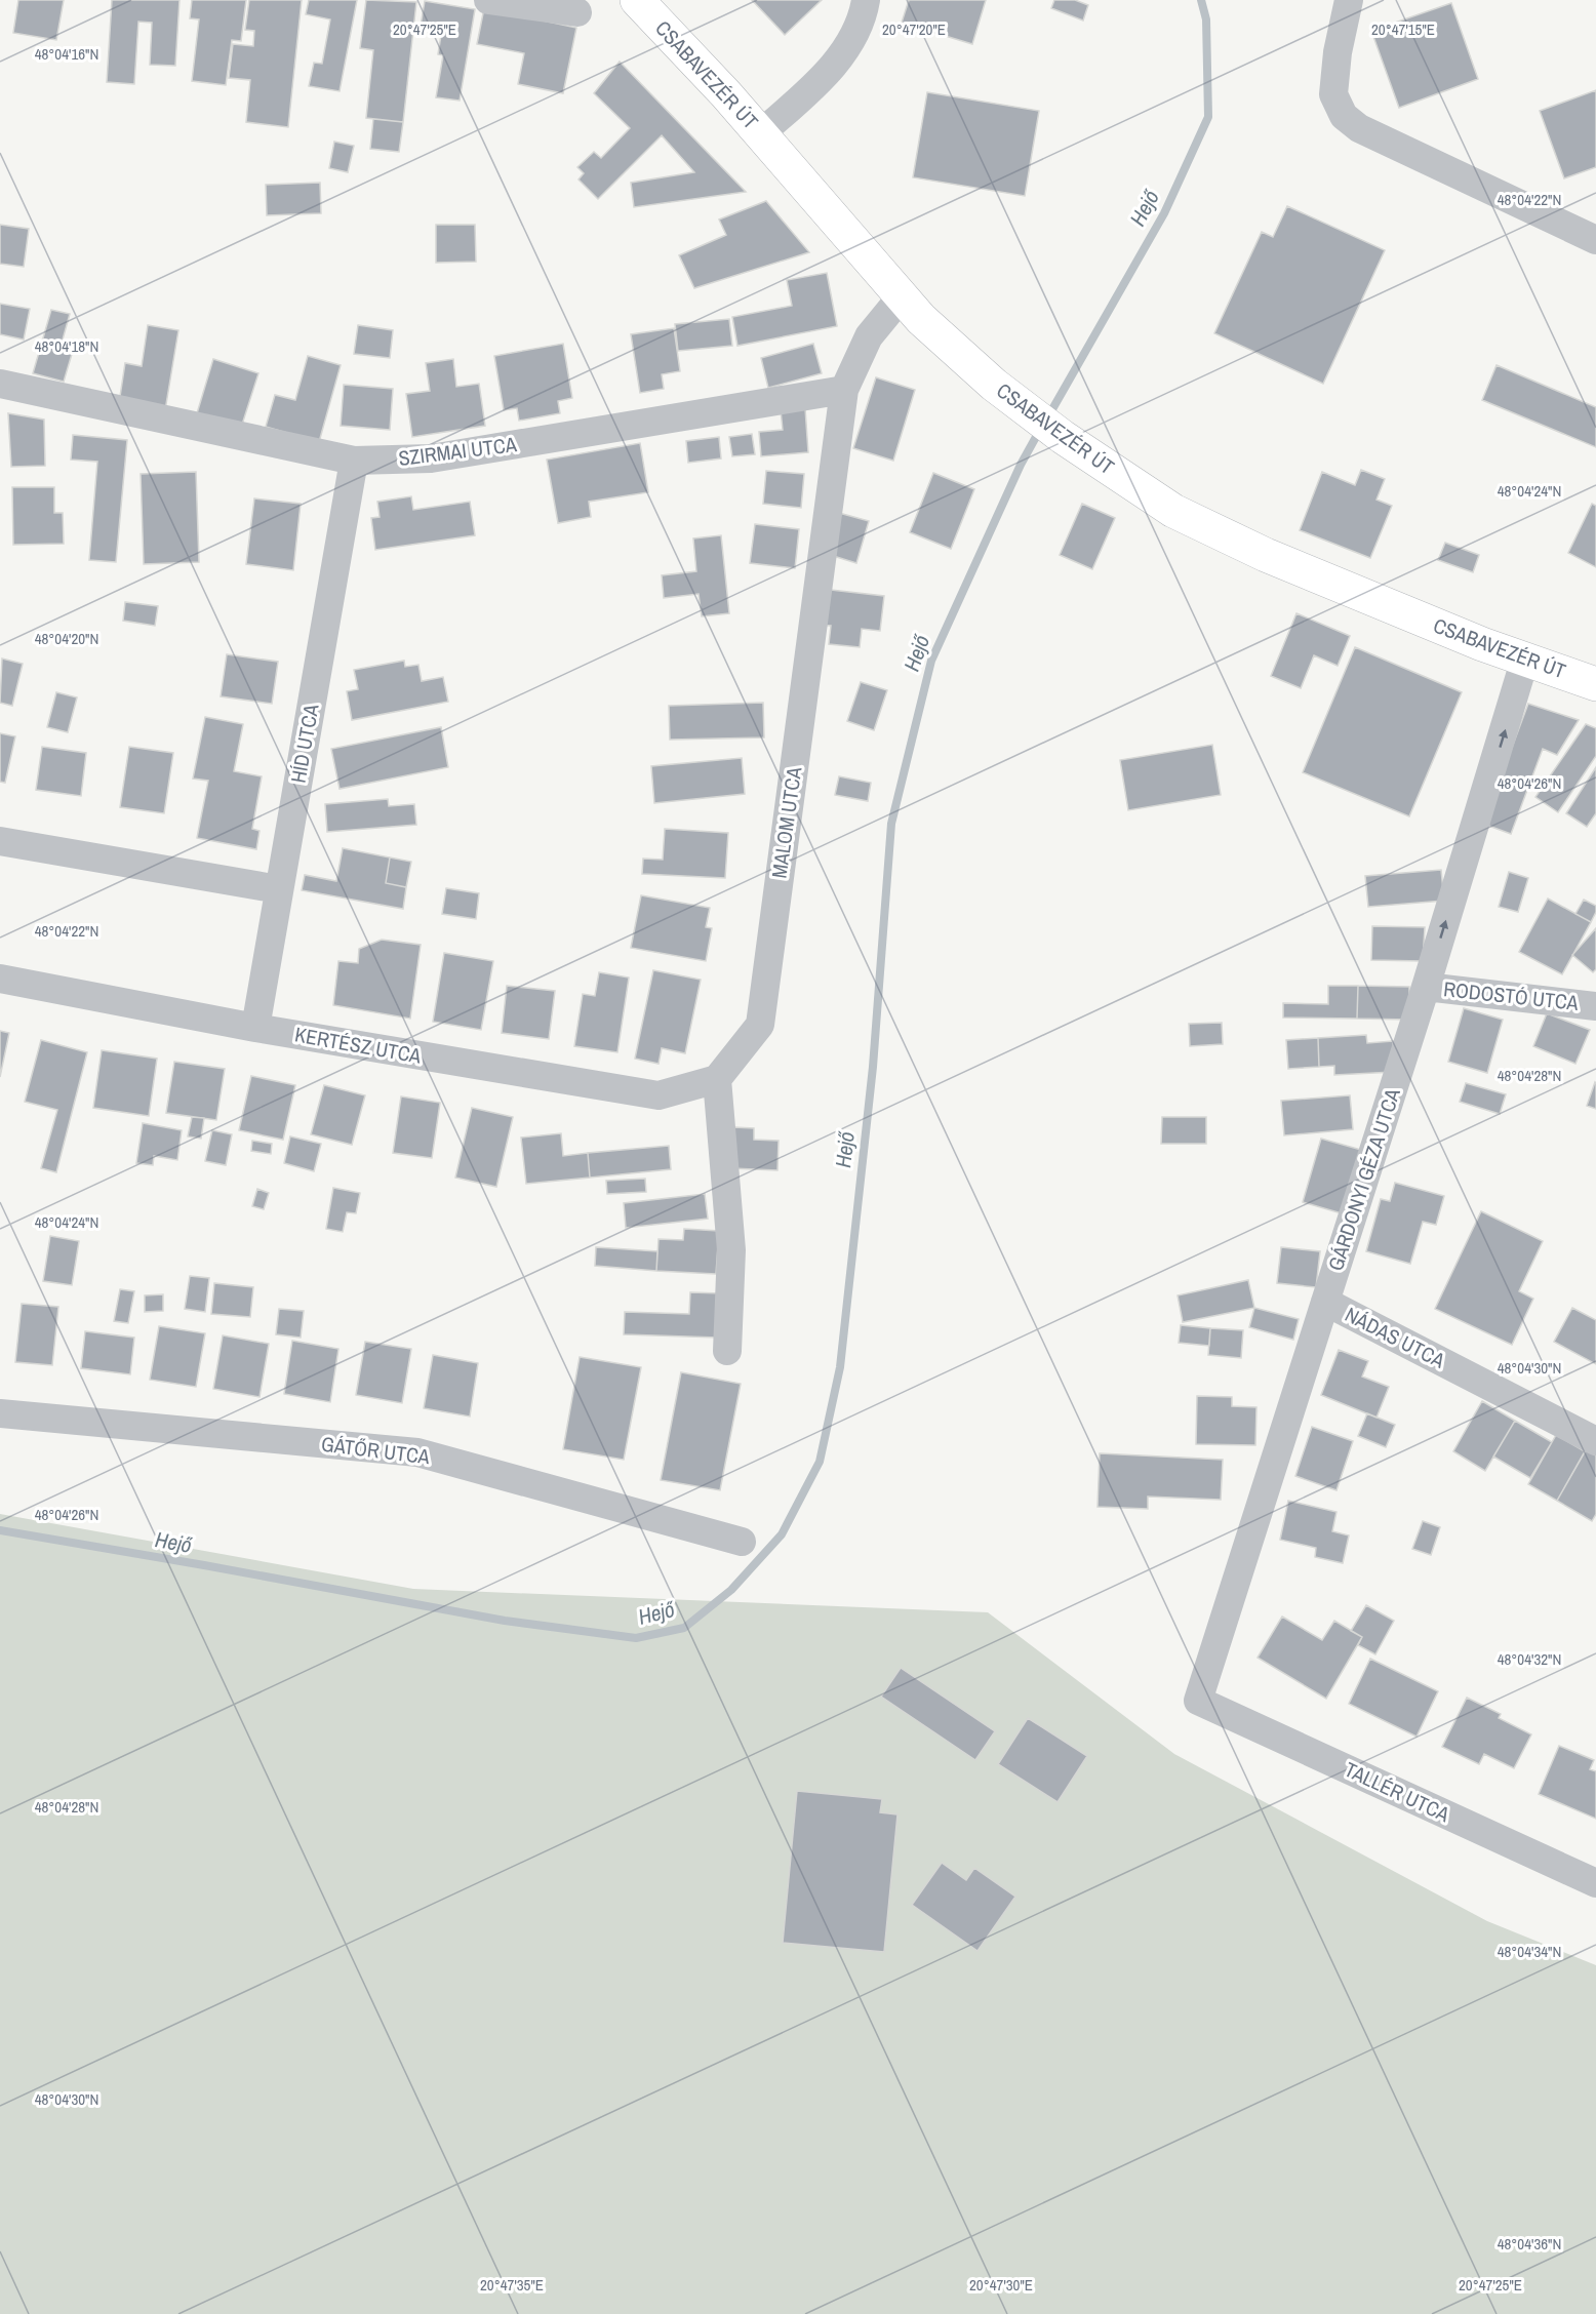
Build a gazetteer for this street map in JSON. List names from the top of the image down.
{
  "streets": {
    "main road": ["CSABAVEZÉR ÚT"],
    "street": [
      "SZIRMAI UTCA",
      "HÍD UTCA",
      "MALOM UTCA",
      "RODOSTÓ UTCA",
      "KERTÉSZ UTCA",
      "GÁRDONYI GÉZA UTCA",
      "NÁDAS UTCA",
      "GÁTŐR UTCA",
      "TALLÉR UTCA"
    ]
  },
  "crossings": [
    ["CSABAVEZÉR ÚT", "MALOM UTCA"],
    ["CSABAVEZÉR ÚT", "GÁRDONYI GÉZA UTCA"],
    ["SZIRMAI UTCA", "HÍD UTCA"],
    ["SZIRMAI UTCA", "MALOM UTCA"],
    ["HÍD UTCA", "KERTÉSZ UTCA"],
    ["MALOM UTCA", "KERTÉSZ UTCA"],
    ["RODOSTÓ UTCA", "GÁRDONYI GÉZA UTCA"],
    ["GÁRDONYI GÉZA UTCA", "NÁDAS UTCA"],
    ["GÁRDONYI GÉZA UTCA", "TALLÉR UTCA"]
  ],
  "water": ["Hejő"],
  "coordinates": [
    "20°47'25\"E",
    "20°47'20\"E",
    "20°47'15\"E",
    "48°04'16\"N",
    "48°04'22\"N",
    "48°04'18\"N",
    "48°04'24\"N",
    "48°04'20\"N",
    "48°04'26\"N",
    "48°04'28\"N",
    "48°04'30\"N",
    "48°04'32\"N",
    "48°04'34\"N",
    "48°04'36\"N",
    "20°47'35\"E",
    "20°47'30\"E"
  ]
}
